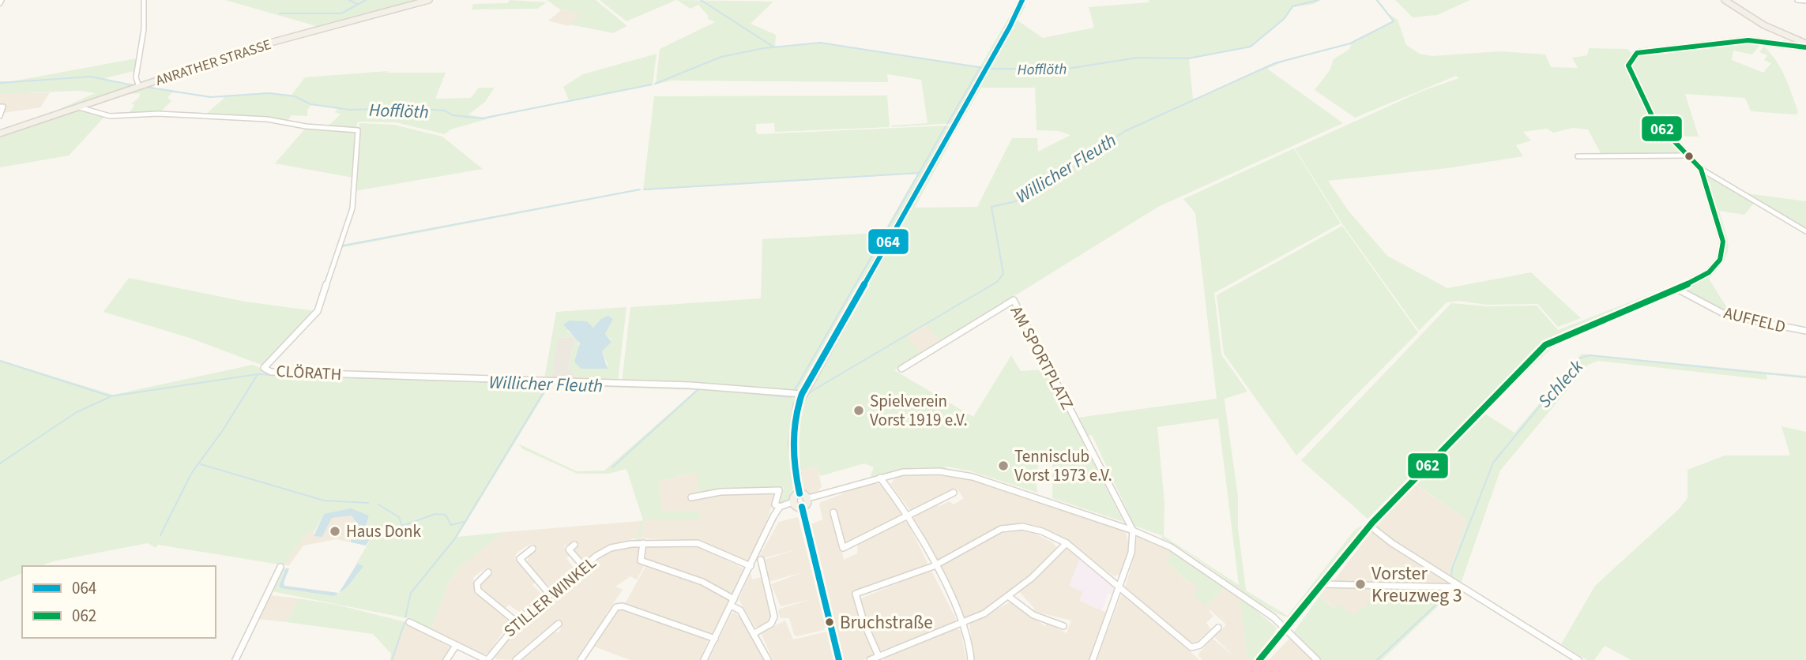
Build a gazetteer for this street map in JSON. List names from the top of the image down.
{
  "streets": {
    "main road": ["ANRATHER STRASSE"],
    "street": [
      "AUFFELD",
      "AM SPORTPLATZ",
      "CLÖRATH",
      "STILLER WINKEL"
    ]
  },
  "crossings": [
    ["ANRATHER STRASSE", "CLÖRATH"]
  ],
  "water": ["Hofflöth", "Willicher Fleuth", "Schleck"],
  "places": [
    "Spielverein Vorst 1919 e.V.",
    "Tennisclub Vorst 1973 e.V.",
    "Haus Donk",
    "Vorster Kreuzweg 3",
    "Bruchstraße"
  ],
  "lines": ["transit line 064", "transit line 062"],
  "legend": ["064", "062"]
}
